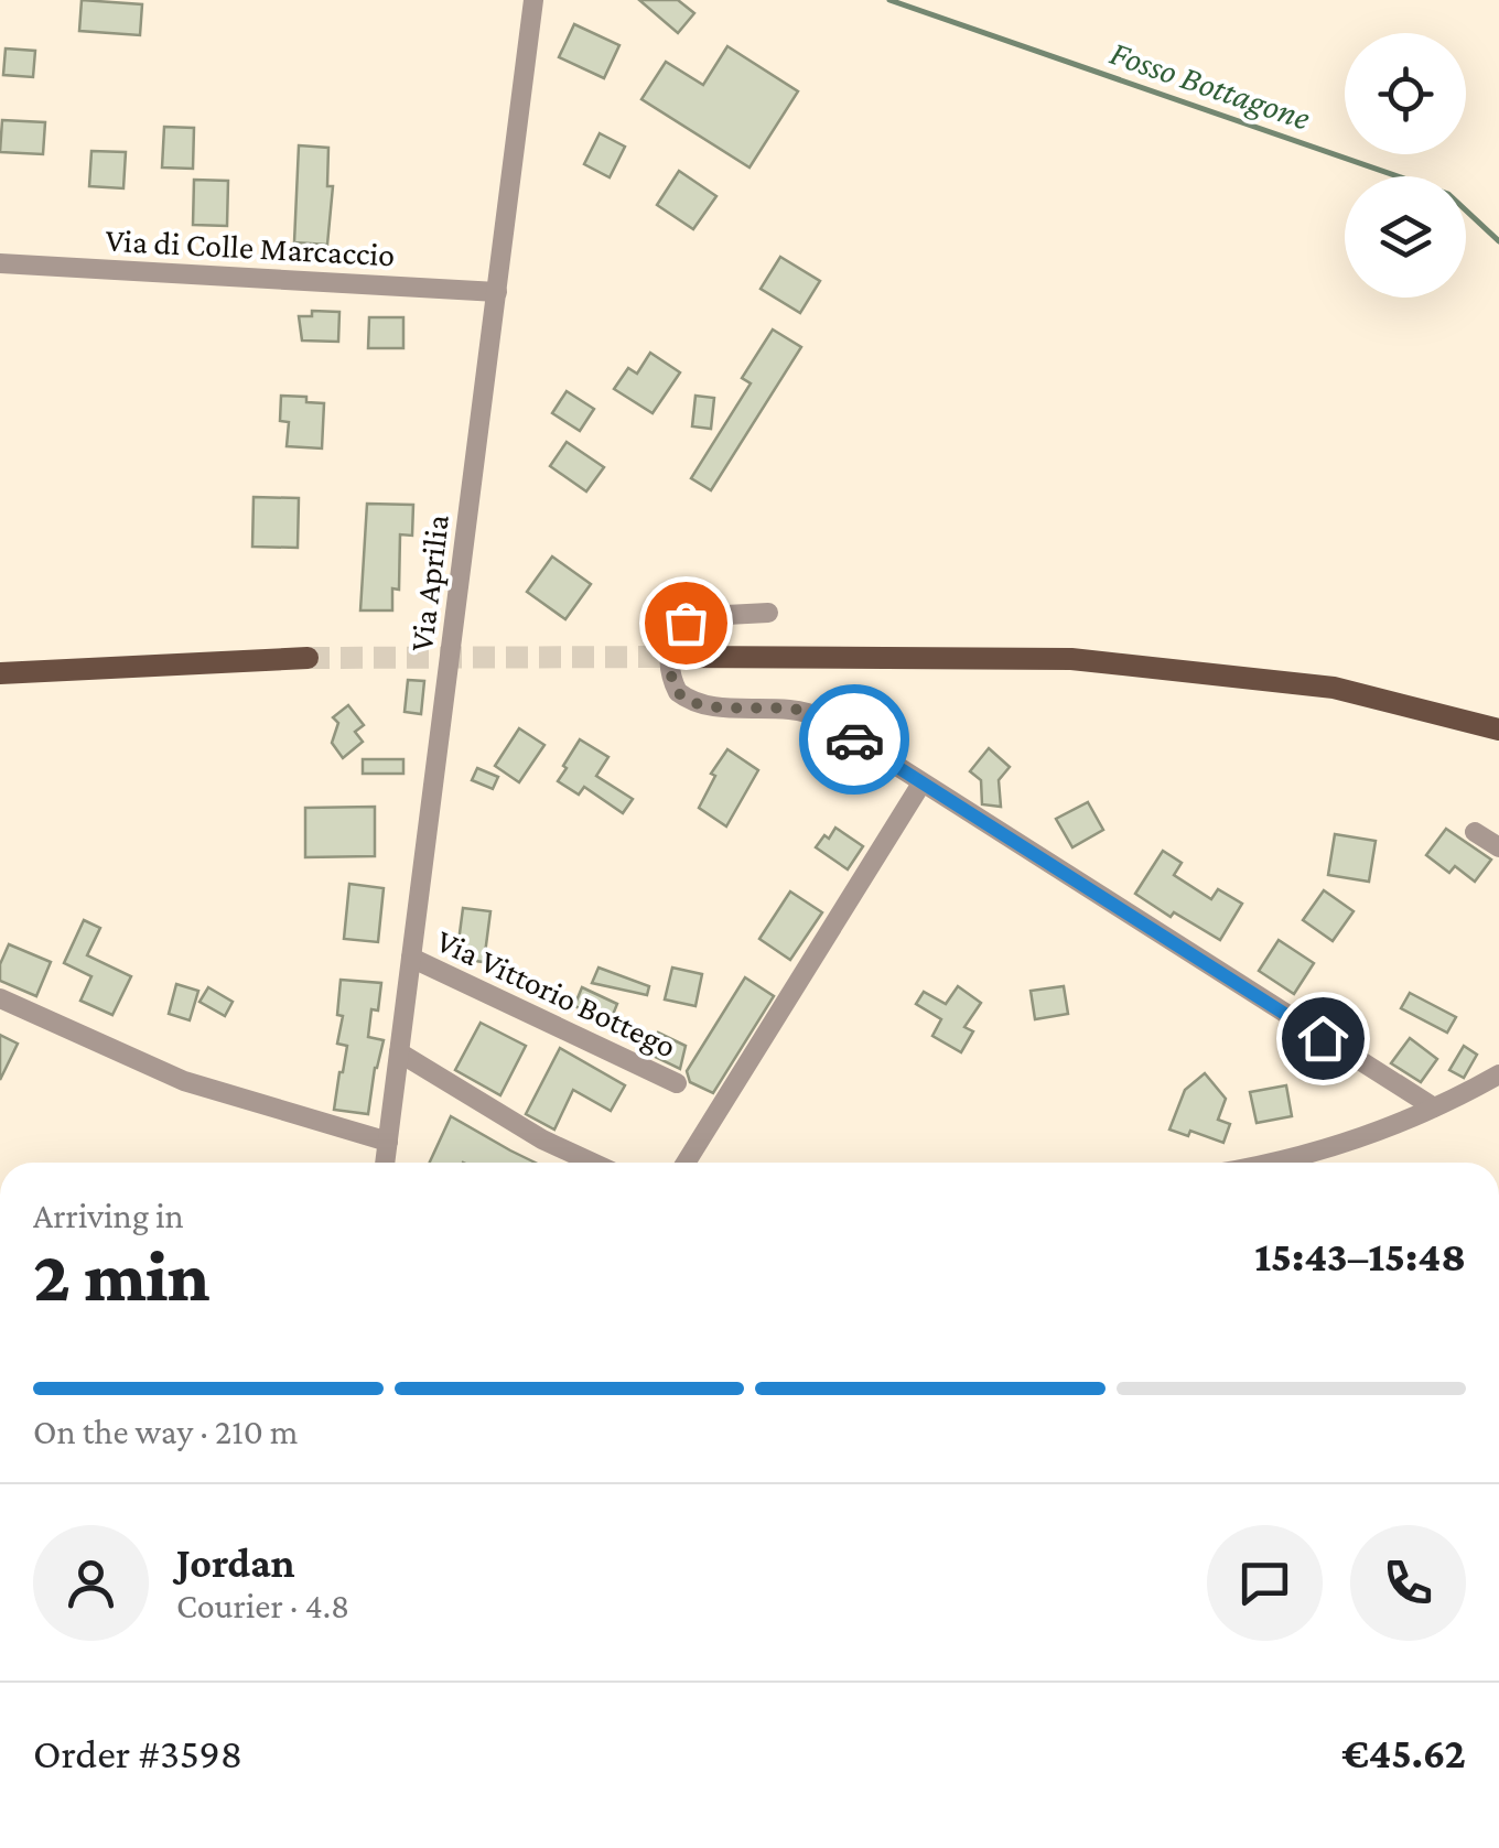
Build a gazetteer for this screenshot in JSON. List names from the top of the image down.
{
  "streets": {
    "street": ["Via di Colle Marcaccio", "Via Aprilia", "Via Vittorio Bottego"]
  },
  "crossings": [
    ["Via di Colle Marcaccio", "Via Aprilia"],
    ["Via Aprilia", "Via Vittorio Bottego"]
  ],
  "water": ["Fosso Bottagone"],
  "page": {
    "heading": ["2 min", "Arriving in", "15:43–15:48"],
    "panel": [
      "Jordan",
      "Courier · 4.8",
      "Order #3598",
      "€45.62"
    ],
    "bar": "On the way · 210 m"
  }
}
